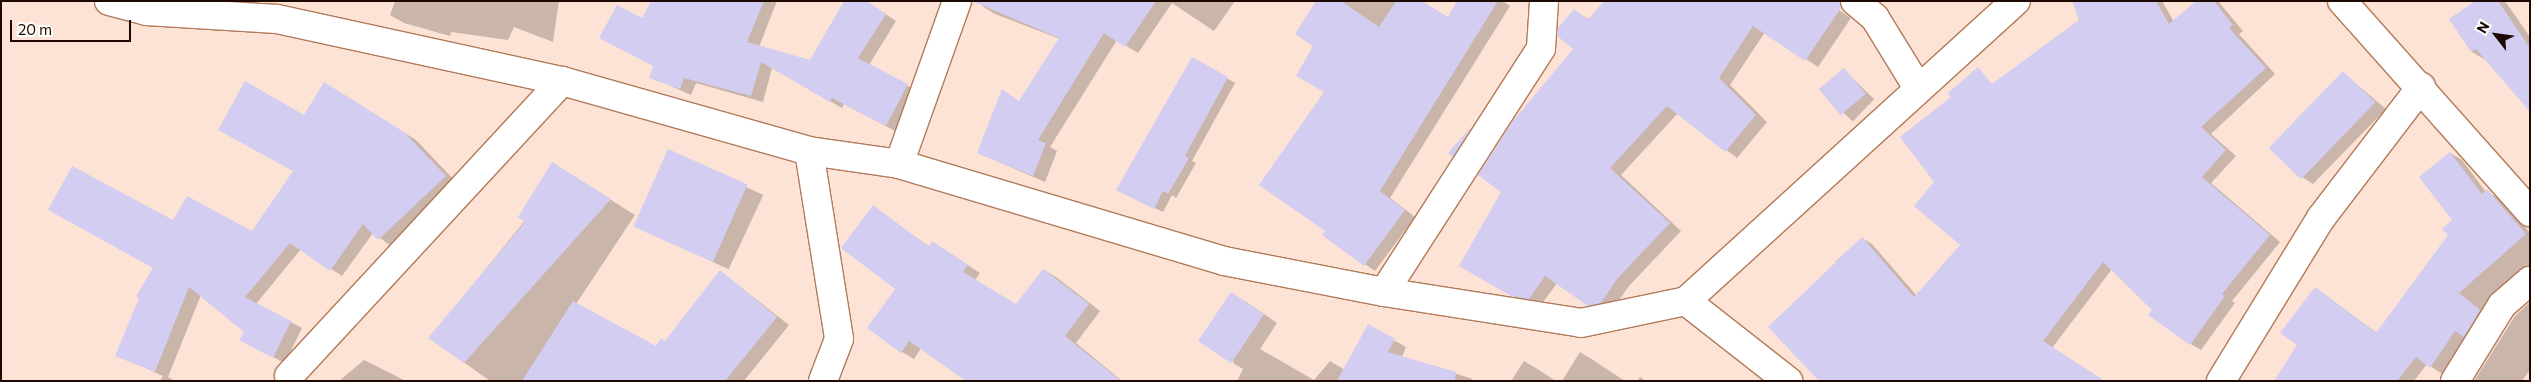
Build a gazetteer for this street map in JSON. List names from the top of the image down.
{
  "scale_bar": "20 m",
  "north": "top left"
}
